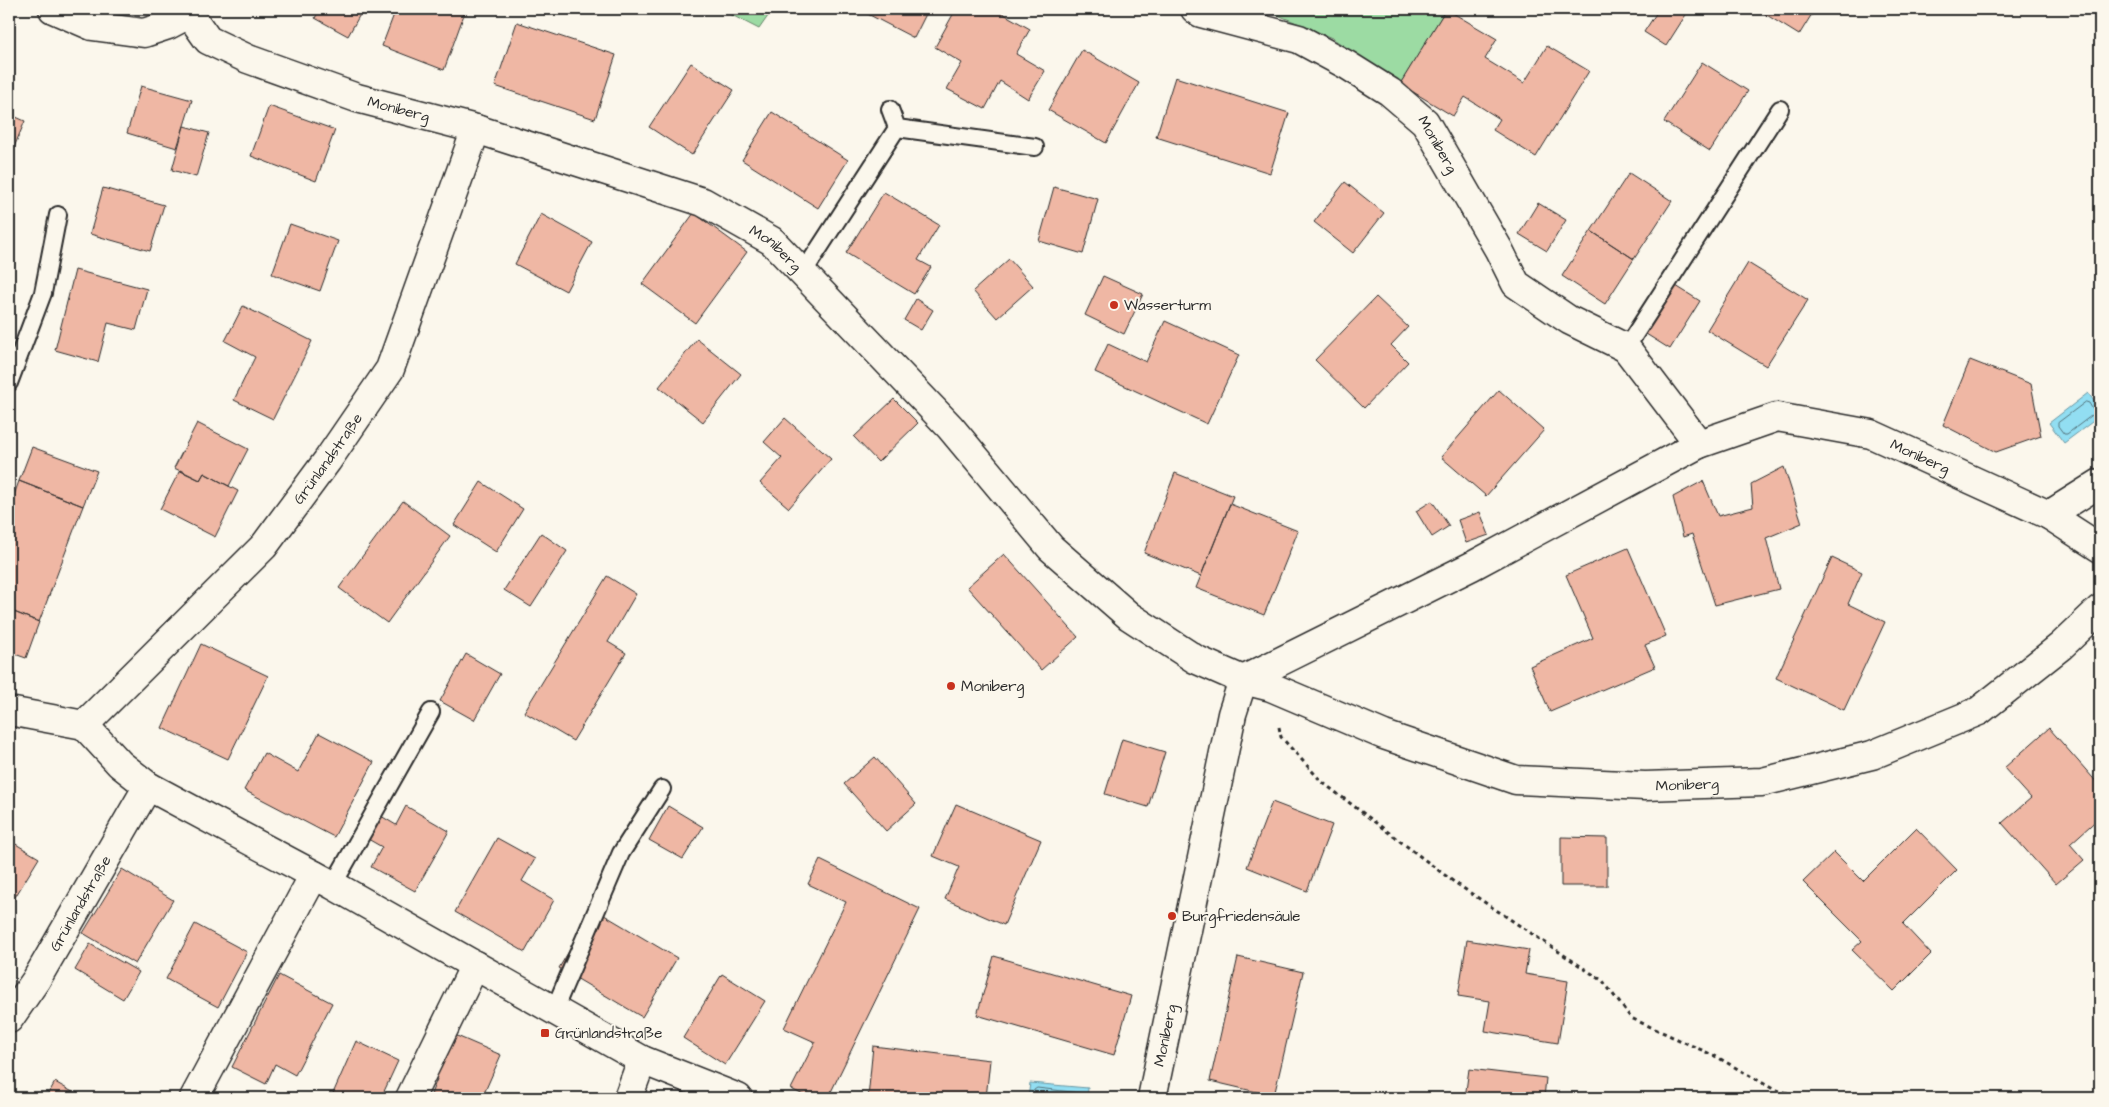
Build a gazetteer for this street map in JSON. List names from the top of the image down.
{
  "streets": {
    "street": ["Moniberg", "Grünlandstraße"]
  },
  "crossings": [
    ["Moniberg", "Grünlandstraße"]
  ],
  "places": {
    "other": ["Wasserturm", "Moniberg", "Burgfriedensäule"],
    "transit": ["Grünlandstraße"]
  }
}
